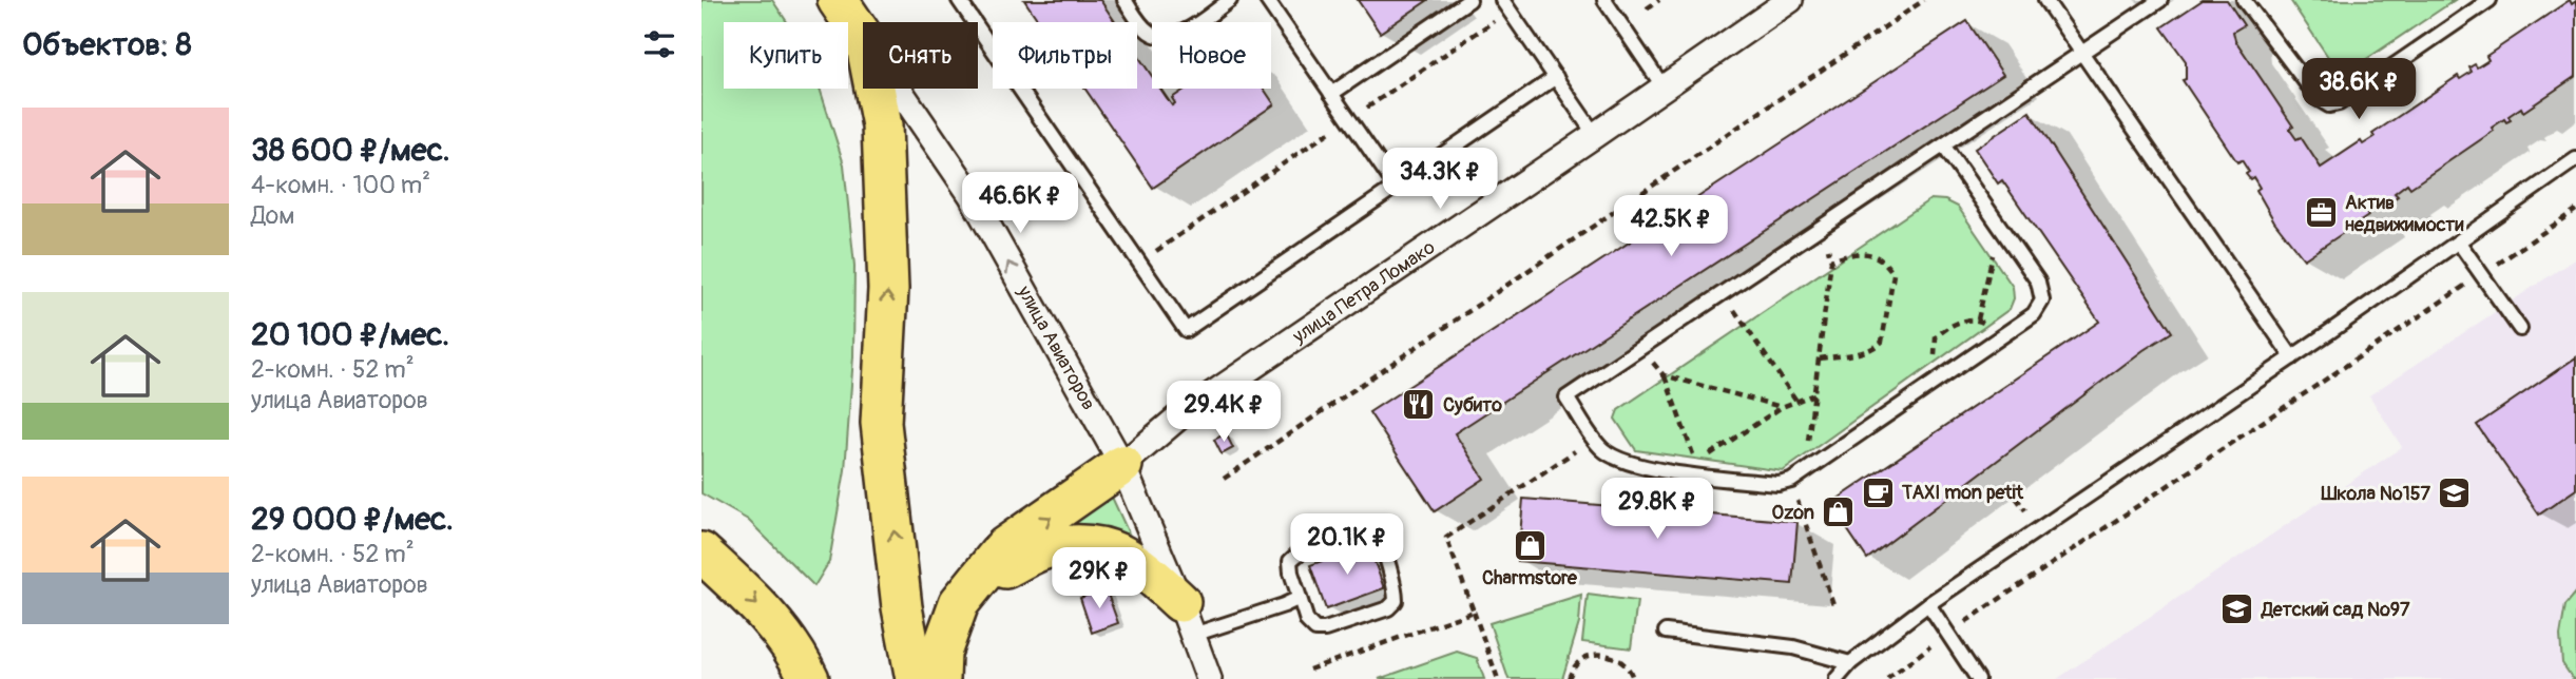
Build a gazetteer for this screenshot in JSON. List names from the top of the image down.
{
  "streets": {
    "main road": ["улица Авиаторов"],
    "street": ["улица Петра Ломако"]
  },
  "crossings": [
    ["улица Петра Ломако", "улица Авиаторов"]
  ],
  "one_way": ["улица Авиаторов"],
  "places": {
    "office": ["Актив недвижимости"],
    "restaurant": ["Субито"],
    "cafe": ["TAXI mon petit"],
    "school or university": ["Школа №157", "Детский сад №97"],
    "shop": ["Ozon", "Charmstore"]
  },
  "page": {
    "heading": "Объектов: 8",
    "chip": [
      "Купить",
      "Снять",
      "Фильтры",
      "Новое"
    ],
    "price": [
      "38.6K ₽",
      "34.3K ₽",
      "46.6K ₽",
      "42.5K ₽",
      "29.4K ₽",
      "29.8K ₽",
      "20.1K ₽",
      "29K ₽"
    ],
    "list": [
      {
        "name": "38 600 ₽/мес.",
        "note": "4-комн. · 100 m² · Дом"
      },
      {
        "name": "20 100 ₽/мес.",
        "note": "2-комн. · 52 m² · улица Авиаторов"
      },
      {
        "name": "29 000 ₽/мес.",
        "note": "2-комн. · 52 m² · улица Авиаторов"
      }
    ]
  }
}
